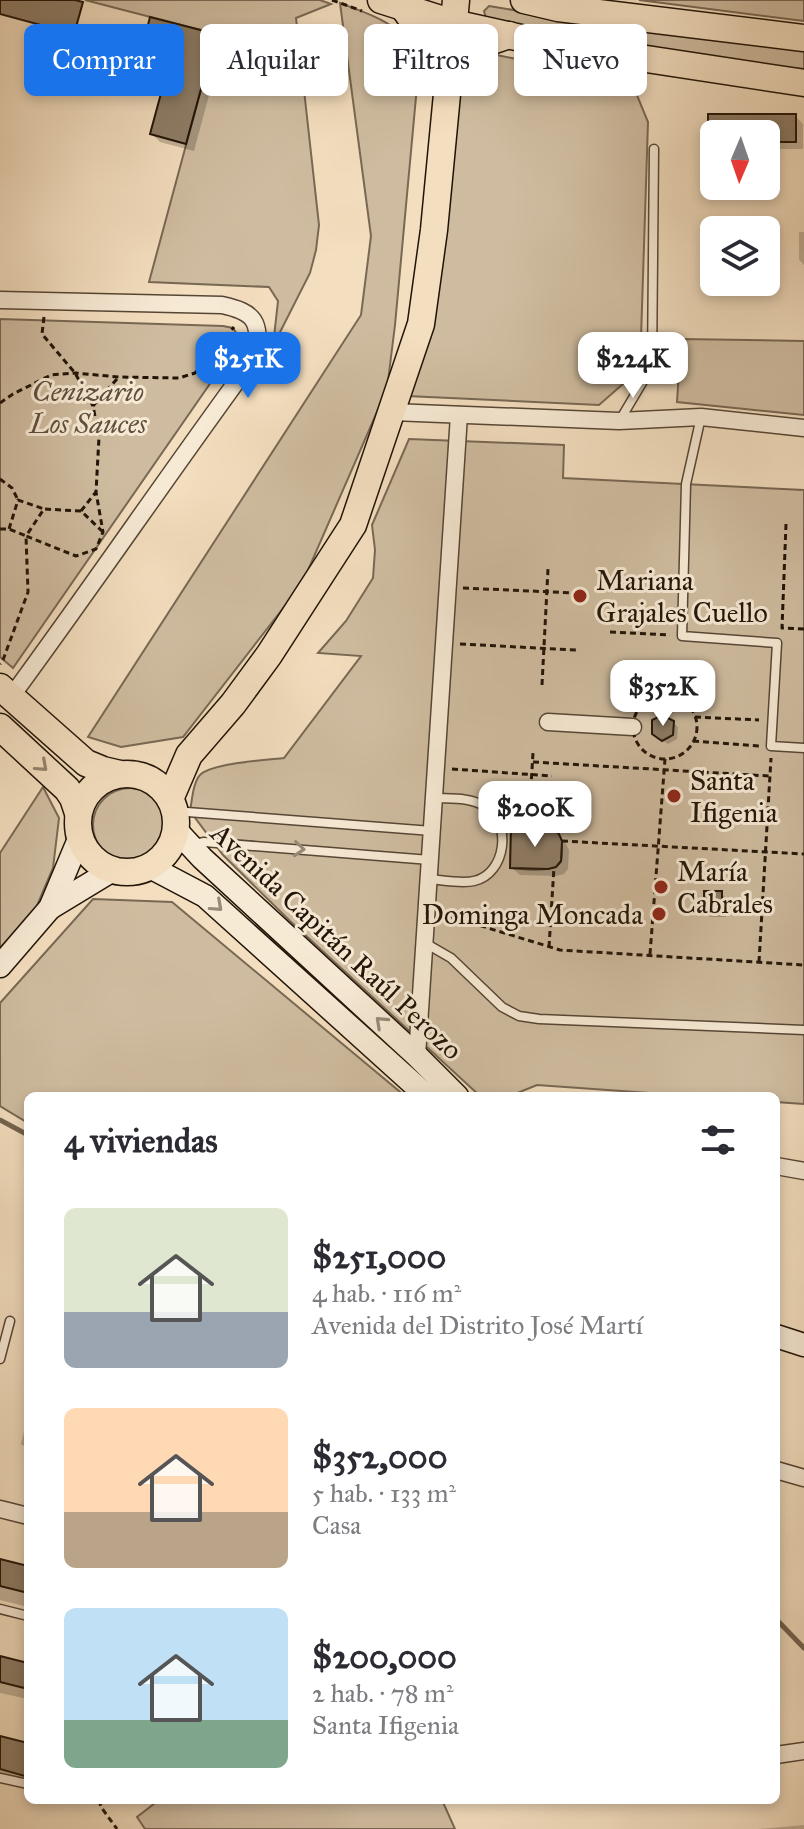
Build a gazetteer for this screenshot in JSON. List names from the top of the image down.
{
  "streets": {
    "main road": ["Avenida Capitán Raúl Perozo"]
  },
  "parks": ["Cenizario Los Sauces"],
  "places": [
    "Mariana Grajales Cuello",
    "Santa Ifigenia",
    "María Cabrales",
    "Dominga Moncada"
  ],
  "north": "bottom",
  "page": {
    "chip": [
      "Comprar",
      "Alquilar",
      "Filtros",
      "Nuevo"
    ],
    "price": [
      "$251K",
      "$224K",
      "$352K",
      "$200K"
    ],
    "heading": "4 viviendas",
    "list": [
      {
        "name": "$251,000",
        "note": "4 hab. · 116 m² · Avenida del Distrito José Martí"
      },
      {
        "name": "$352,000",
        "note": "5 hab. · 133 m² · Casa"
      },
      {
        "name": "$200,000",
        "note": "2 hab. · 78 m² · Santa Ifigenia"
      }
    ]
  }
}
